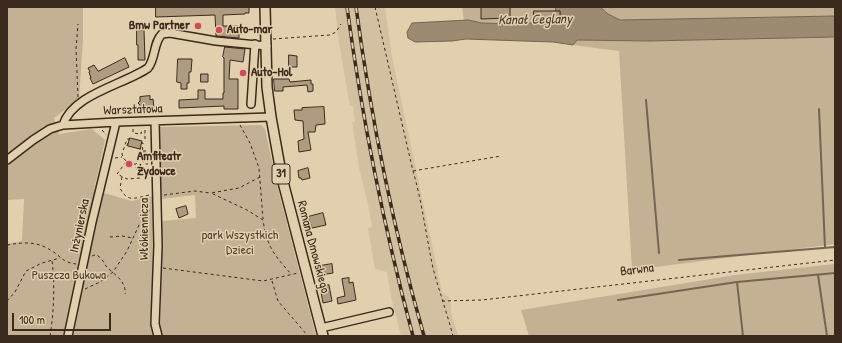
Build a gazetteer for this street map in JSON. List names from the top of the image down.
{
  "streets": {
    "main road": ["31", "Romana Dmowskiego"],
    "street": ["Warsztatowa", "Inżynierska", "Włókiennicza"],
    "path": ["Barwna"]
  },
  "crossings": [
    ["Warsztatowa", "Inżynierska"],
    ["Warsztatowa", "Włókiennicza"],
    ["Warsztatowa", "Romana Dmowskiego"]
  ],
  "water": ["Kanał Ceglany"],
  "parks": ["park Wszystkich Dzieci", "Puszcza Bukowa"],
  "places": [
    "Bmw Partner",
    "Auto-mar",
    "Auto-Hol",
    "Amfiteatr Żydowce"
  ],
  "scale_bar": "100 m"
}
